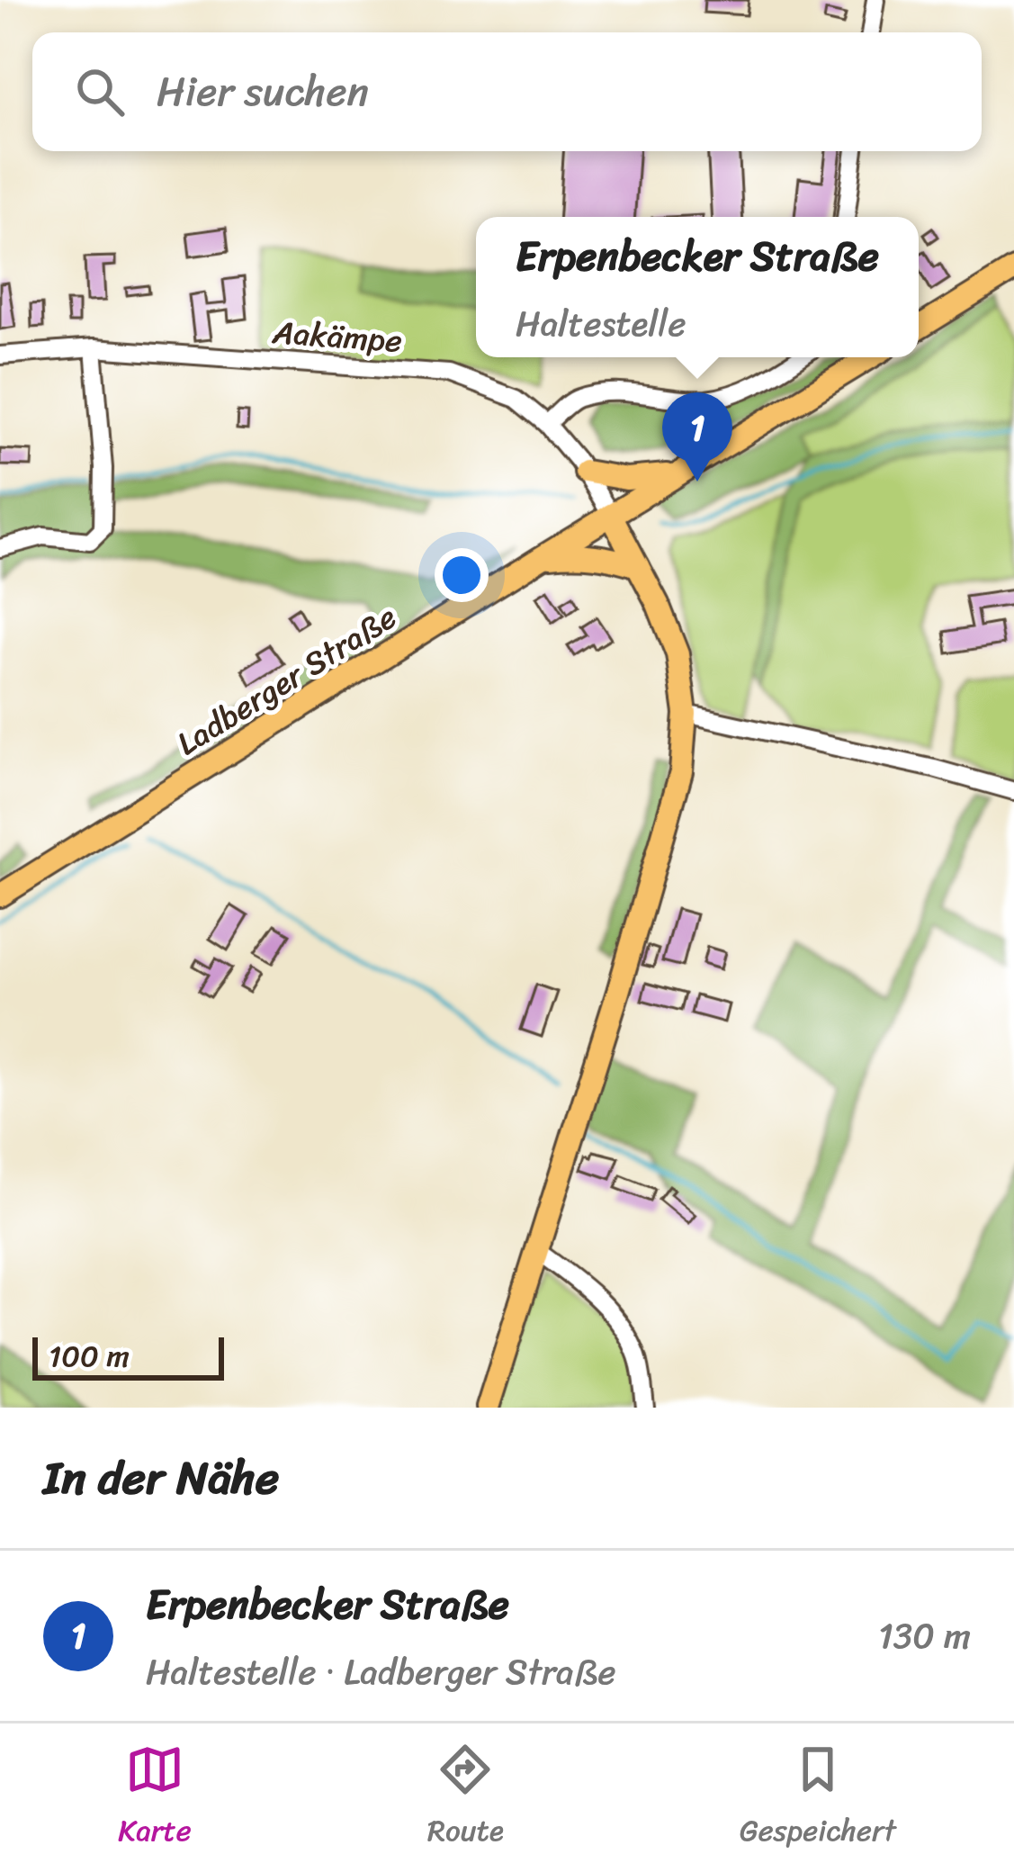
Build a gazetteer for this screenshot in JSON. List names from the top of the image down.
{
  "streets": {
    "main road": ["Ladberger Straße"],
    "street": ["Aakämpe"]
  },
  "crossings": [
    ["Aakämpe", "Ladberger Straße"]
  ],
  "scale_bar": "100 m",
  "page": {
    "search": "Hier suchen",
    "popup": ["Erpenbecker Straße", "Haltestelle"],
    "pins": "1",
    "scale": "100 m",
    "heading": "In der Nähe",
    "list": [
      {
        "mark": "1",
        "name": "Erpenbecker Straße",
        "note": "Haltestelle · Ladberger Straße",
        "value": "130 m"
      }
    ],
    "nav": ["Karte", "Route", "Gespeichert"]
  }
}
